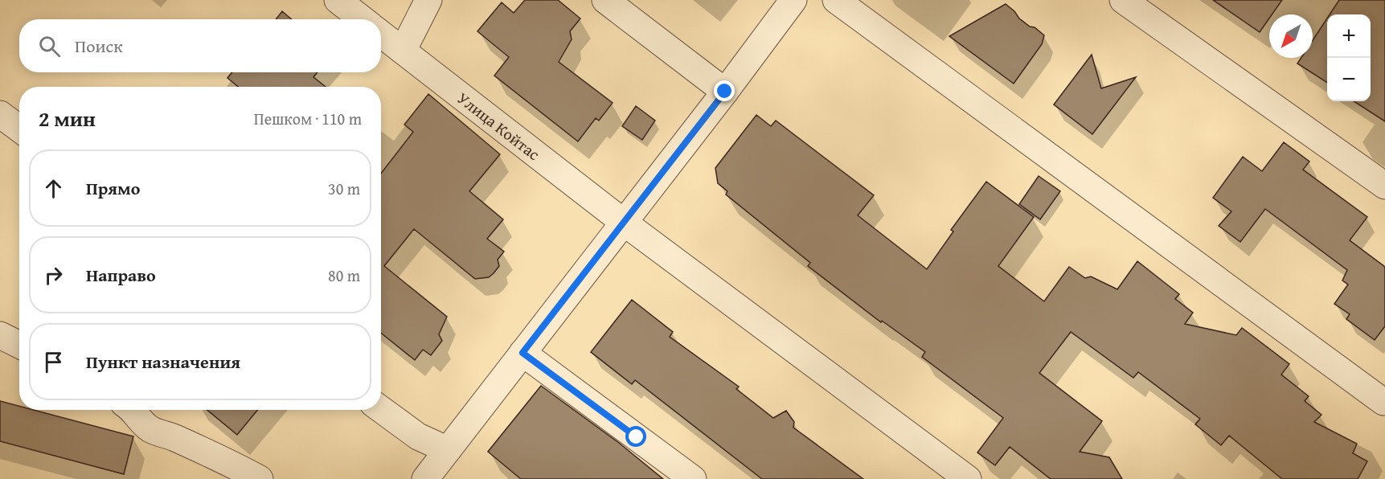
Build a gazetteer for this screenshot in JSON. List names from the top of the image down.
{
  "streets": {
    "street": ["Улица Койтас"]
  },
  "north": "bottom left",
  "page": {
    "map_buttons": ["+", "−"],
    "search": "Поиск",
    "heading": ["2 мин", "Пешком · 110 m"],
    "list": [
      ["Прямо", "30 m"],
      ["Направо", "80 m"],
      "Пункт назначения"
    ]
  }
}
